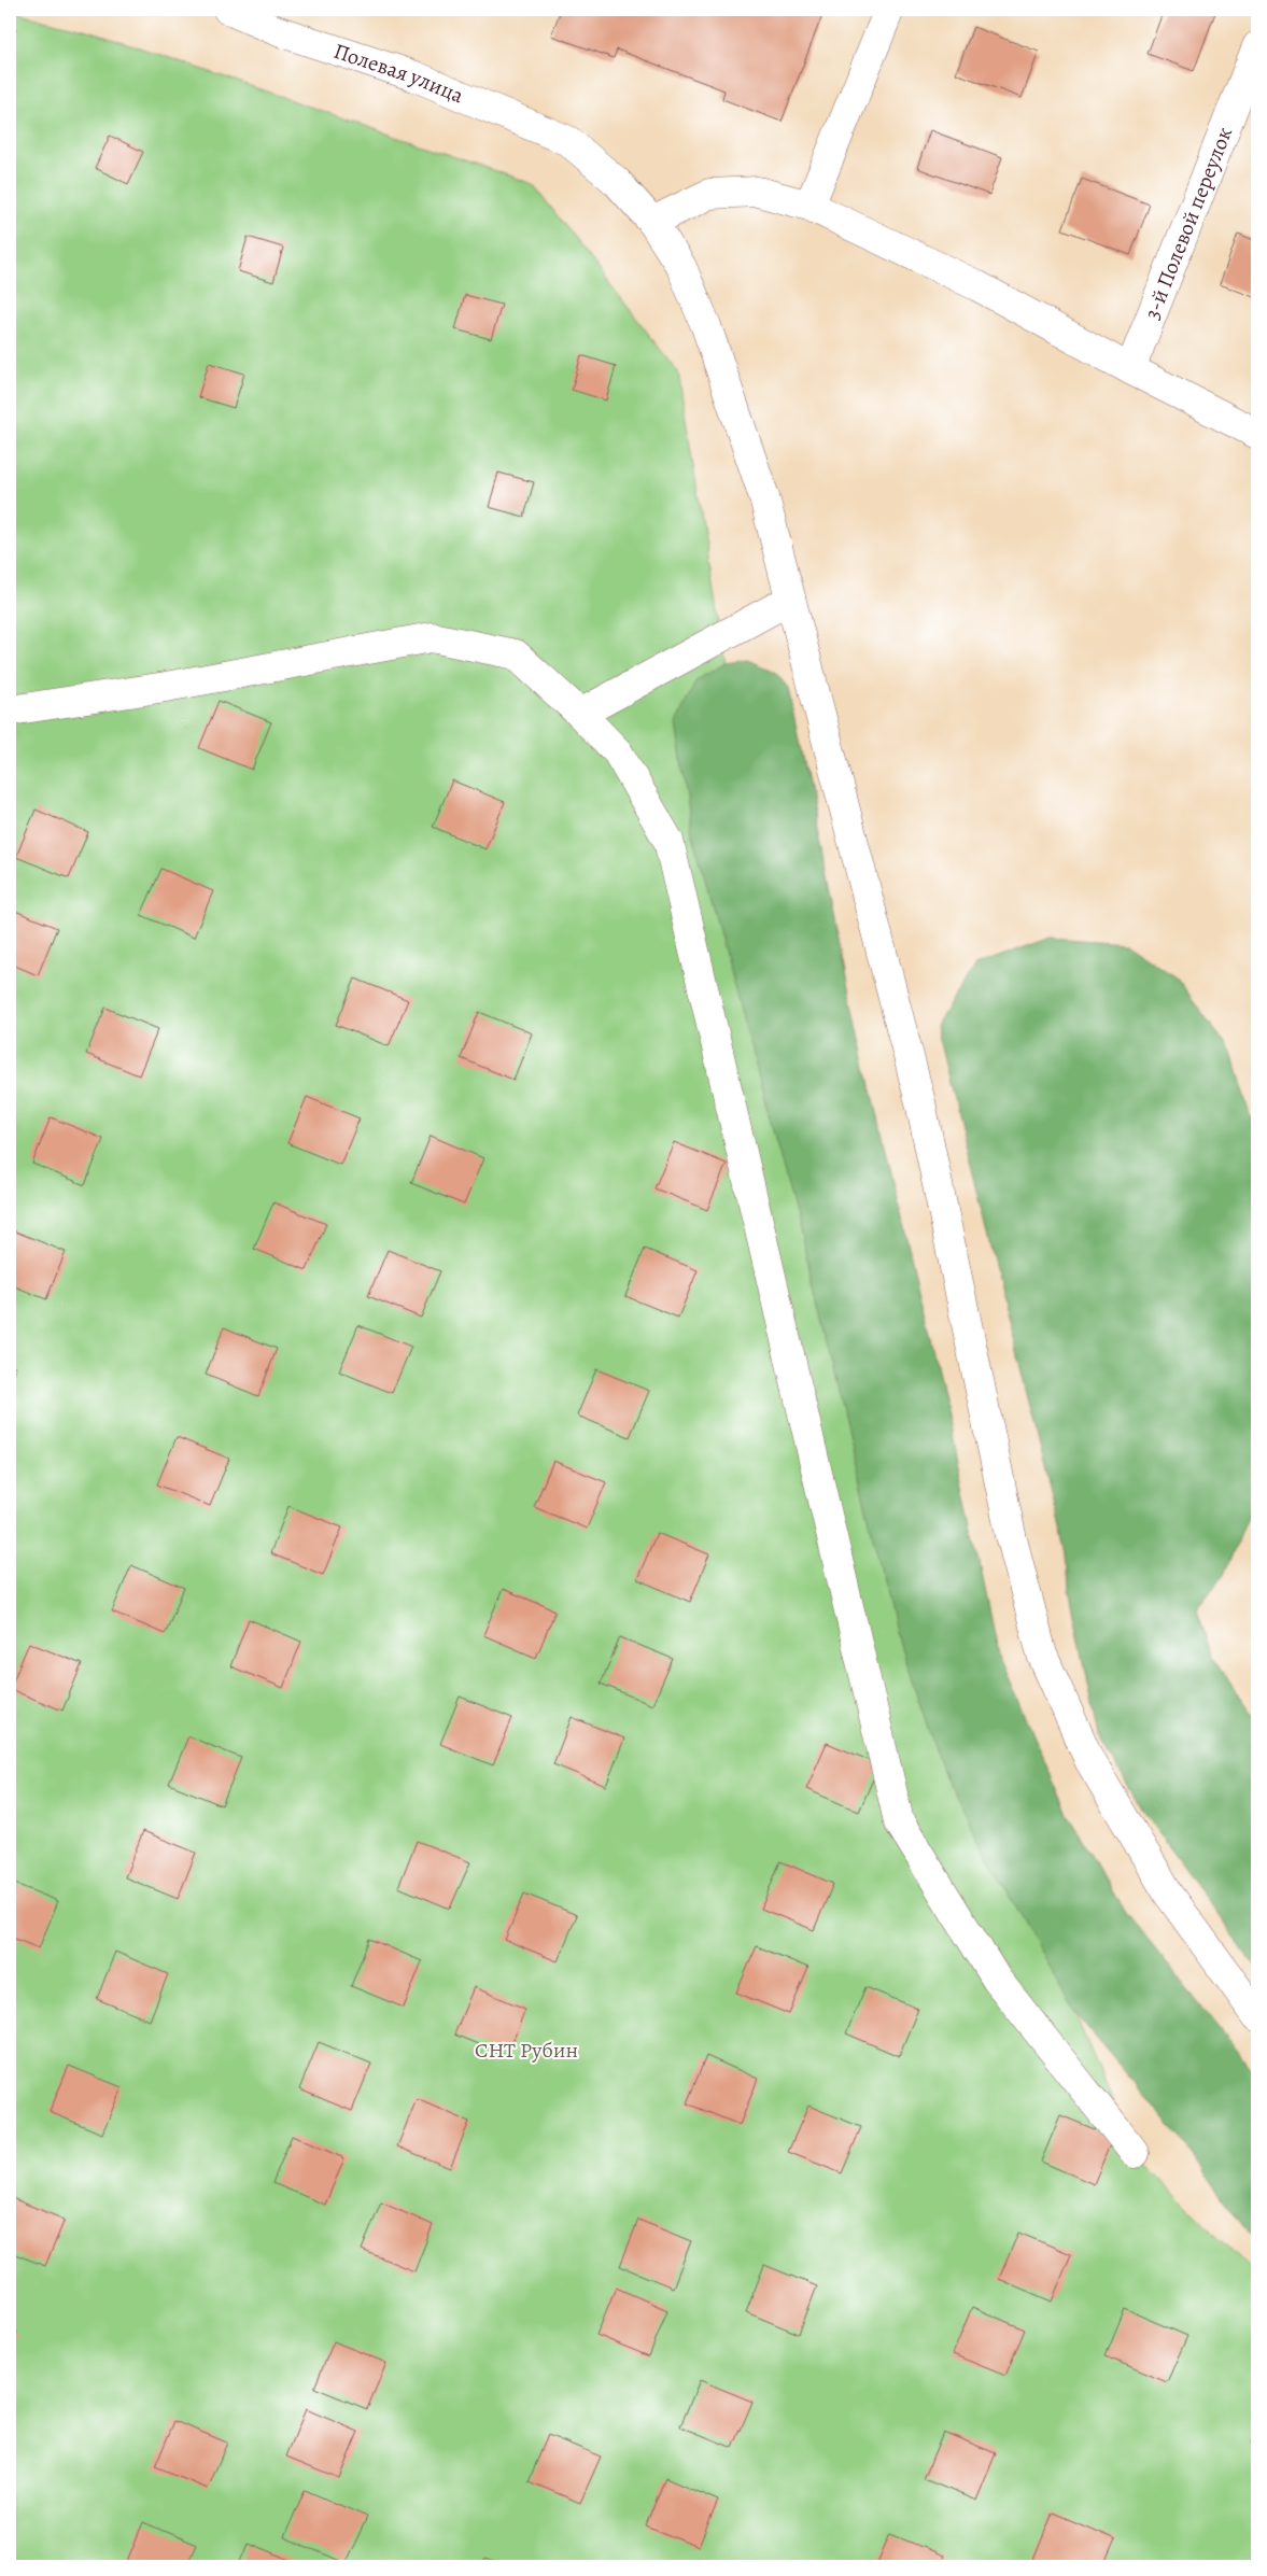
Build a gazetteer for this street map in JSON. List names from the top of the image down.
{
  "streets": {
    "street": ["Полевая улица", "3-й Полевой переулок"]
  },
  "parks": ["СНТ Рубин"]
}
